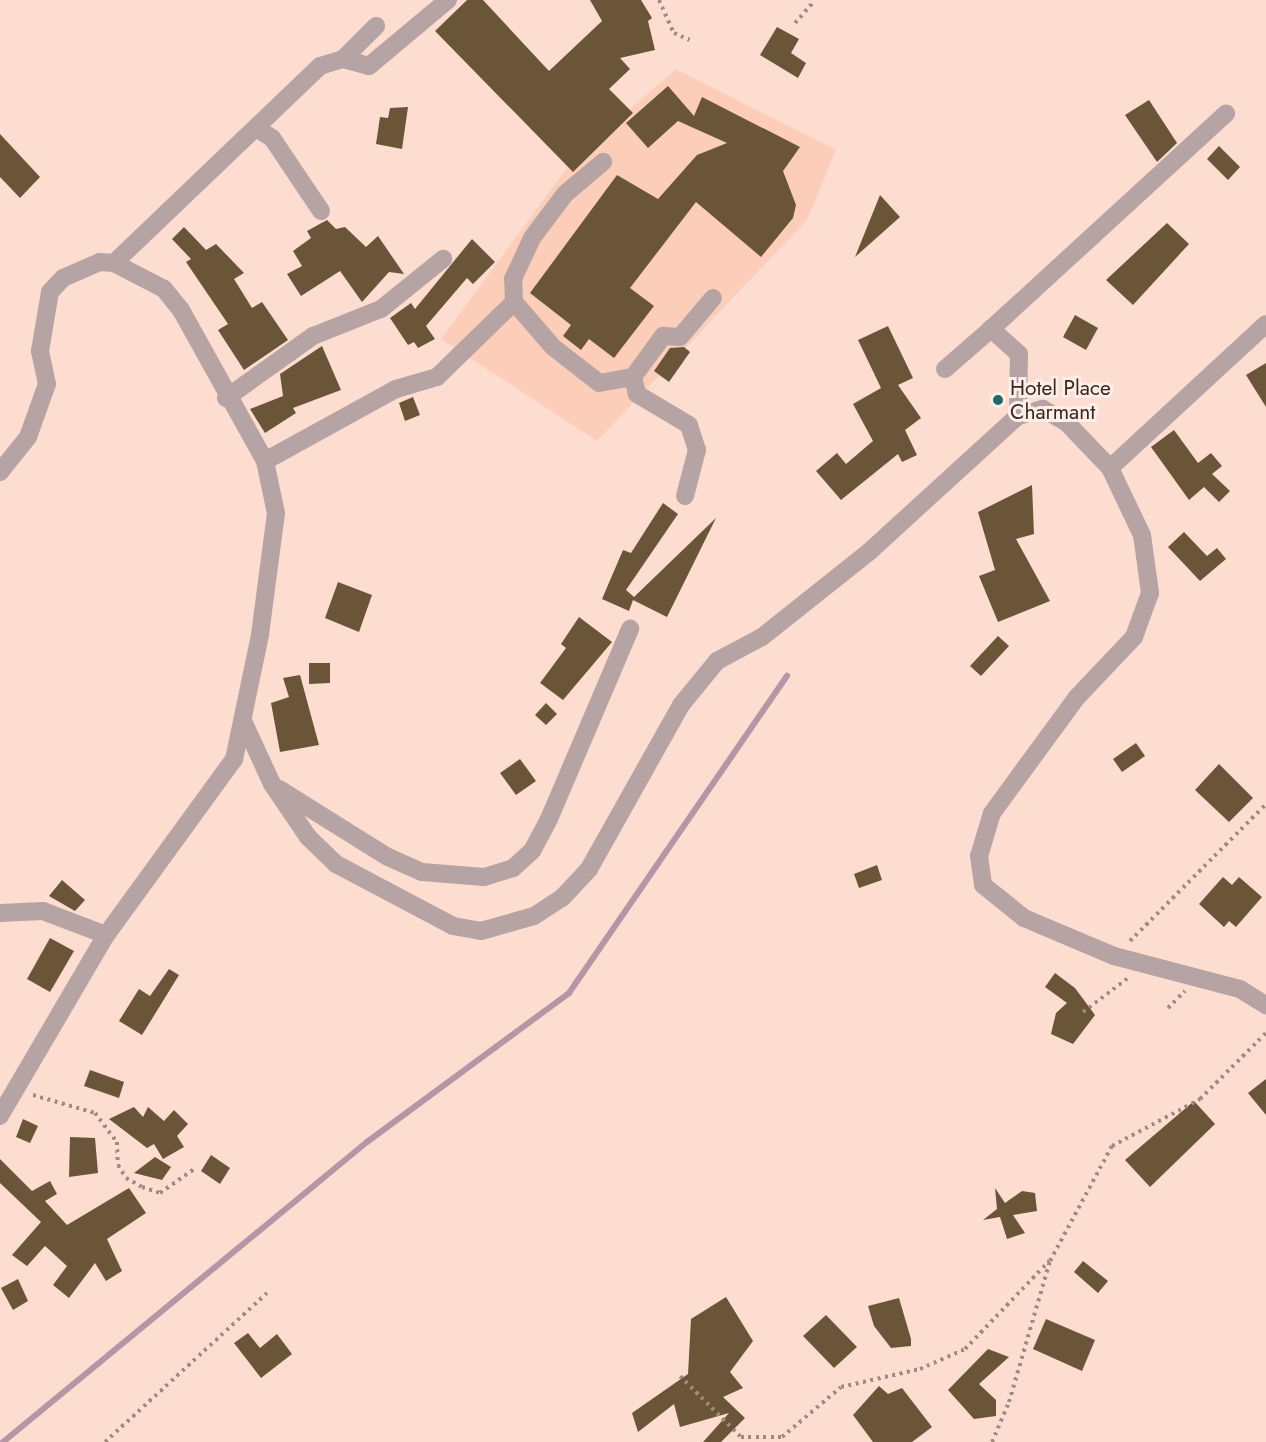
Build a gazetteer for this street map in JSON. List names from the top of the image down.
{
  "places": ["Hotel Place Charmant"]
}
